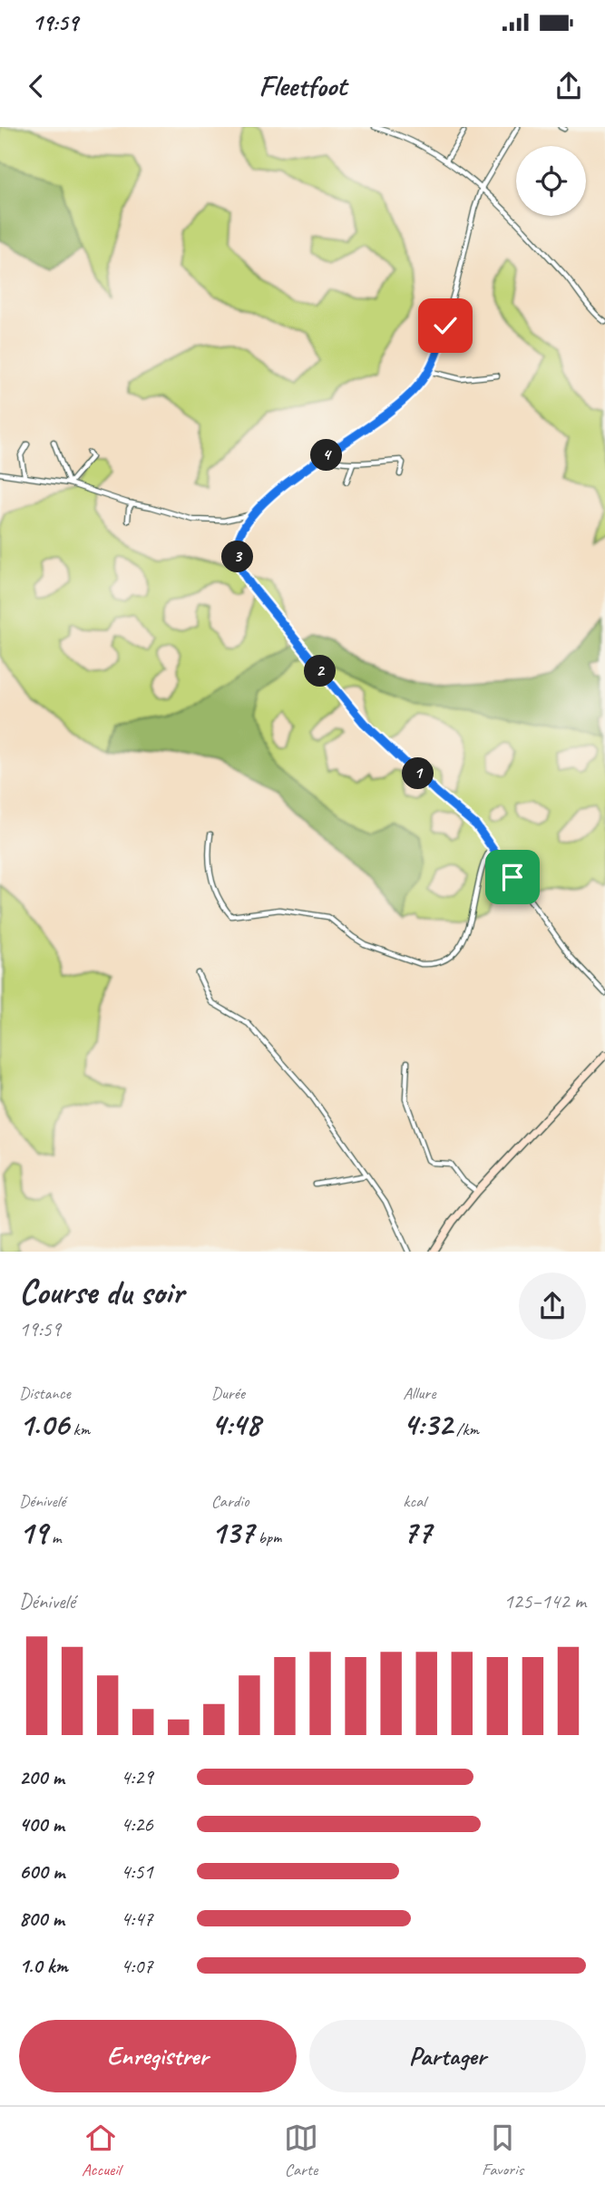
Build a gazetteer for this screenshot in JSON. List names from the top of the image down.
{
  "page": {
    "status": "19:59",
    "header": "Fleetfoot",
    "pins": [
      "4",
      "3",
      "2",
      "1"
    ],
    "heading": ["Course du soir", "19:59"],
    "stats": [
      ["Distance", "1.06 km"],
      ["Durée", "4:48"],
      ["Allure", "4:32 /km"],
      ["Dénivelé", "19 m"],
      ["Cardio", "137 bpm"],
      ["kcal", "77"]
    ],
    "chart": ["Dénivelé", "125–142 m"],
    "list": [
      {
        "name": "200 m",
        "note": "4:29"
      },
      {
        "name": "400 m",
        "note": "4:26"
      },
      {
        "name": "600 m",
        "note": "4:51"
      },
      {
        "name": "800 m",
        "note": "4:47"
      },
      {
        "name": "1.0 km",
        "note": "4:07"
      }
    ],
    "buttons": ["Enregistrer", "Partager"],
    "tabs": ["Accueil", "Carte", "Favoris"]
  }
}
